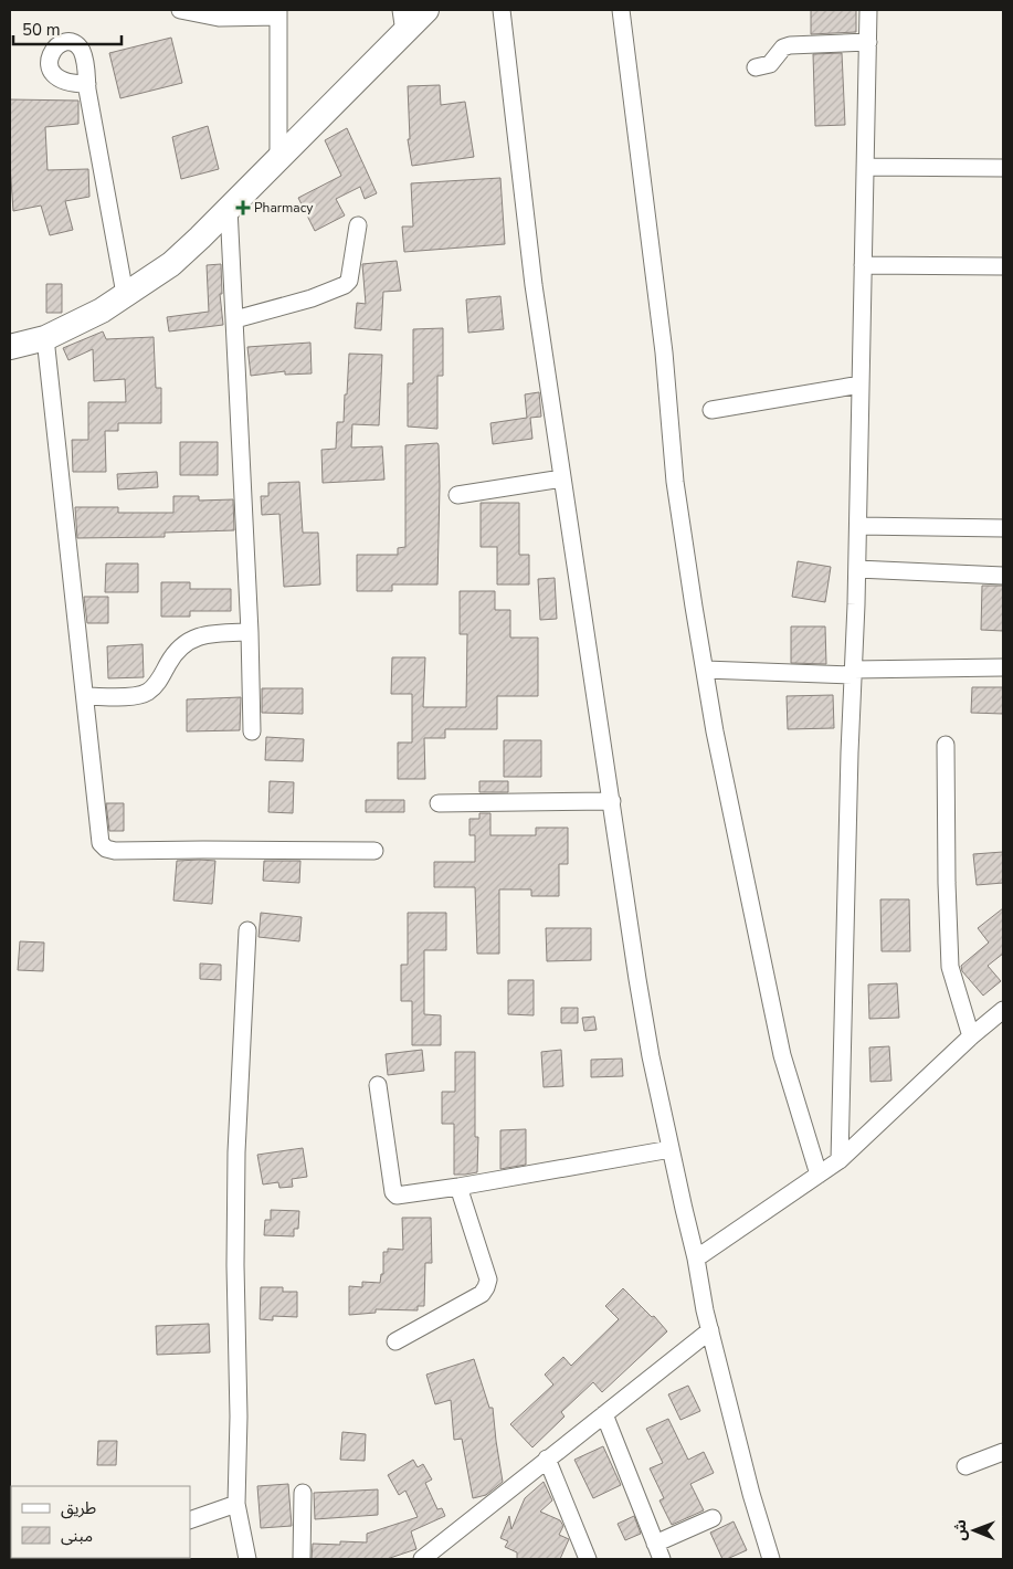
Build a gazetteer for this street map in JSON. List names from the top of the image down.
{
  "places": {
    "health": ["Pharmacy"]
  },
  "legend": ["طريق", "مبنى"],
  "scale_bar": "50 m",
  "north": "left"
}
